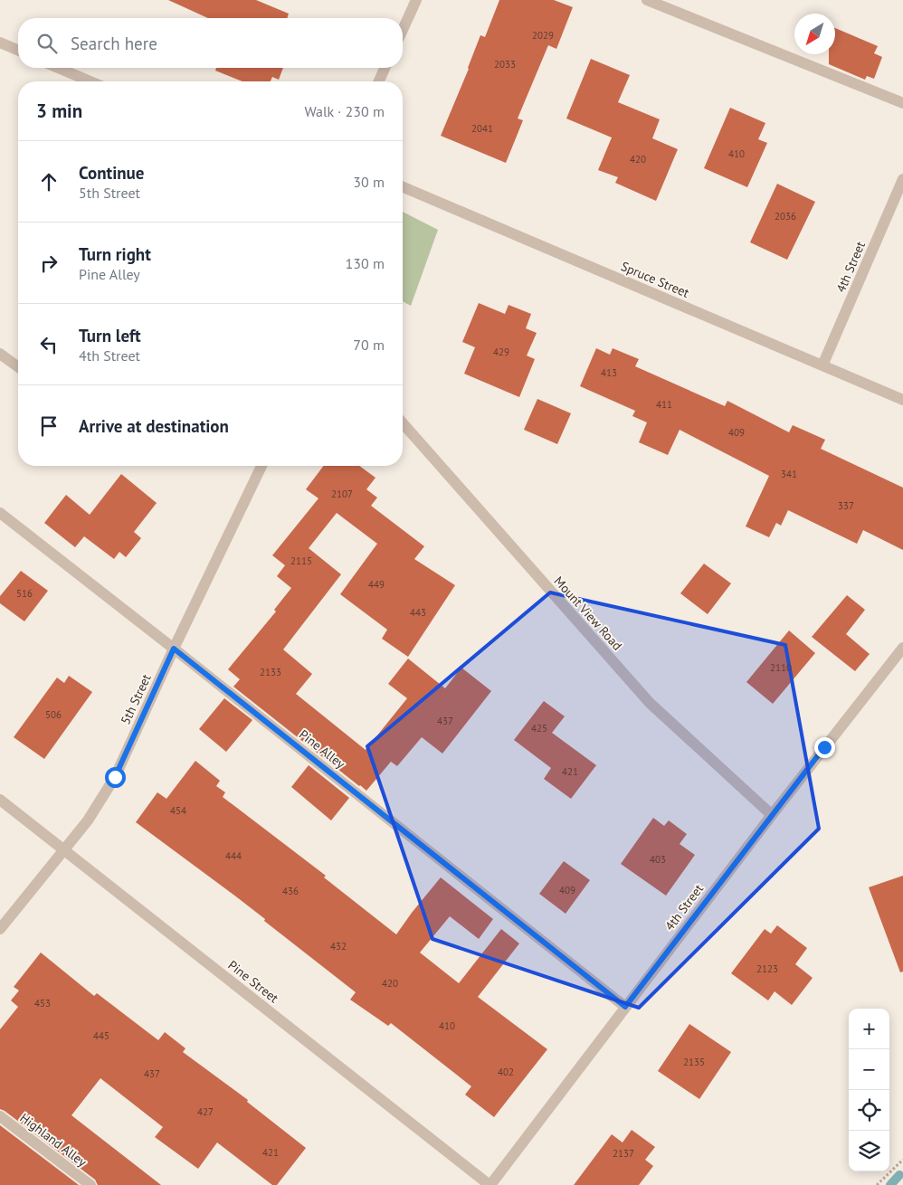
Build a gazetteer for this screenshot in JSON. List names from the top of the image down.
{
  "streets": {
    "street": [
      "4th Street",
      "Spruce Street",
      "Mount View Road",
      "5th Street",
      "Pine Alley",
      "Pine Street",
      "Highland Alley"
    ]
  },
  "crossings": [
    ["4th Street", "Spruce Street"],
    ["4th Street", "Mount View Road"],
    ["4th Street", "Pine Alley"],
    ["4th Street", "Pine Street"],
    ["5th Street", "Pine Alley"],
    ["5th Street", "Pine Street"]
  ],
  "house_numbers": [
    "2029",
    "2033",
    "2041",
    "410",
    "420",
    "2036",
    "429",
    "413",
    "411",
    "409",
    "341",
    "2107",
    "337",
    "2115",
    "449",
    "516",
    "443",
    "2110",
    "2133",
    "506",
    "437",
    "425",
    "421",
    "454",
    "444",
    "403",
    "409",
    "436",
    "432",
    "2123",
    "420",
    "453",
    "410",
    "445",
    "2135",
    "402",
    "437",
    "427",
    "421",
    "2137"
  ],
  "north": "bottom left",
  "page": {
    "search": "Search here",
    "heading": ["3 min", "Walk · 230 m"],
    "list": [
      ["Continue", "5th Street", "30 m"],
      ["Turn right", "Pine Alley", "130 m"],
      ["Turn left", "4th Street", "70 m"],
      "Arrive at destination"
    ],
    "map_buttons": ["+", "−"]
  }
}
